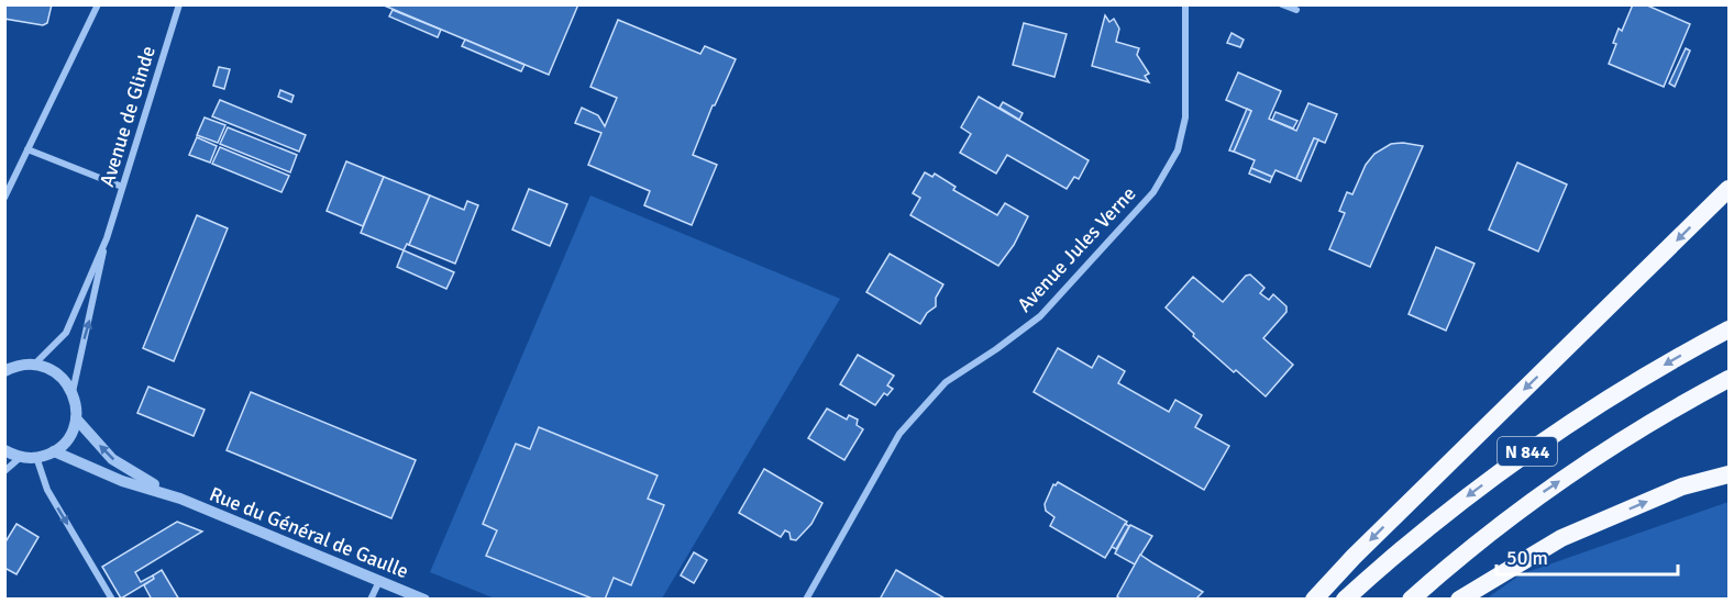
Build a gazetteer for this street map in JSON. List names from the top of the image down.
{
  "streets": {
    "highway": ["N 844"],
    "street": ["Avenue de Glinde", "Avenue Jules Verne", "Rue du Général de Gaulle"]
  },
  "scale_bar": "50 m"
}
